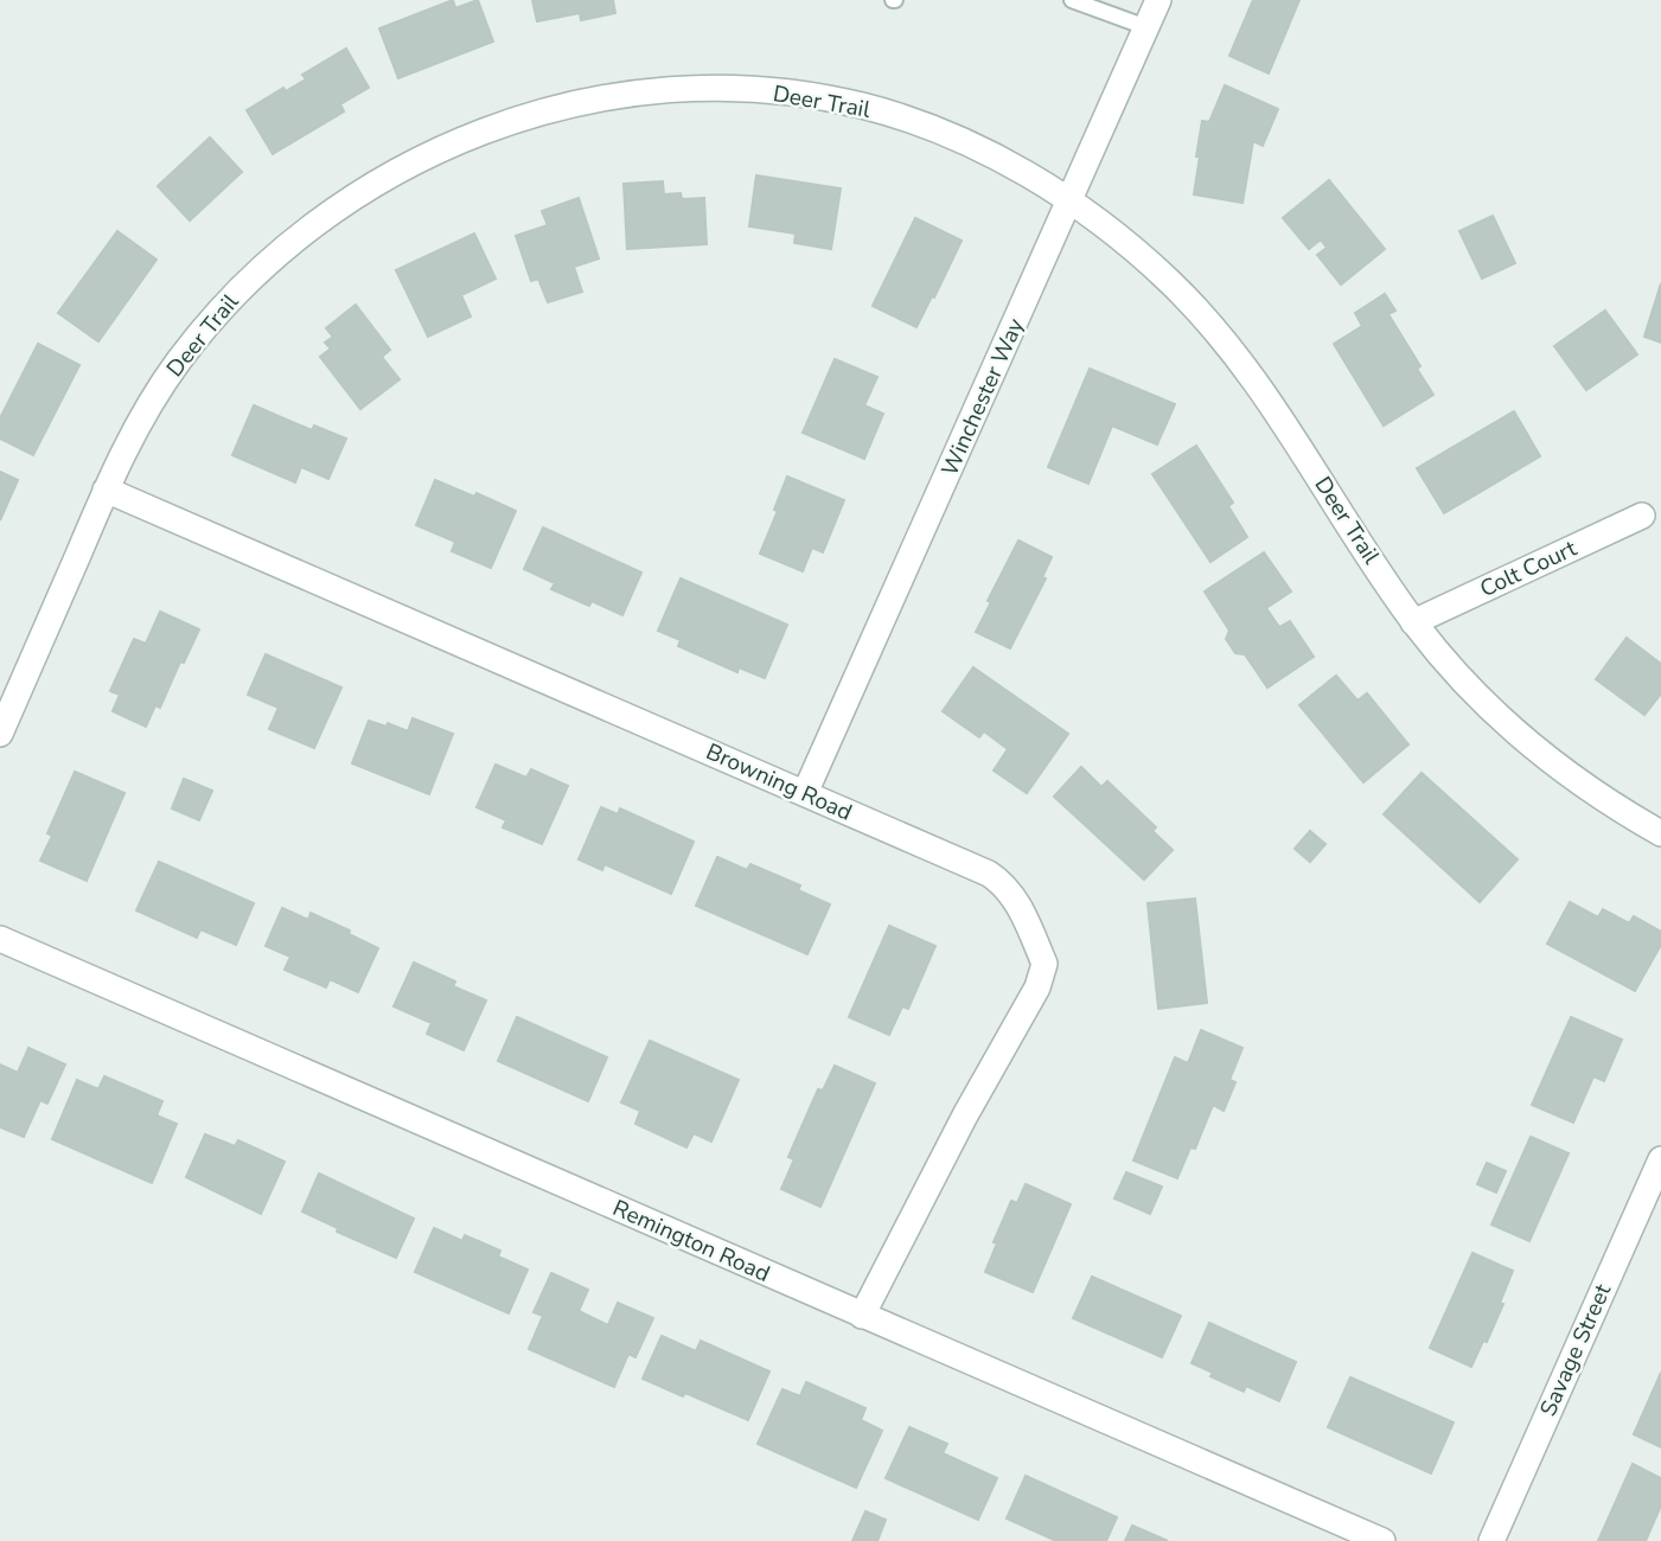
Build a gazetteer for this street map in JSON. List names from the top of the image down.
{
  "streets": {
    "street": [
      "Deer Trail",
      "Winchester Way",
      "Colt Court",
      "Browning Road",
      "Remington Road",
      "Savage Street"
    ]
  },
  "crossings": [
    ["Deer Trail", "Winchester Way"],
    ["Deer Trail", "Colt Court"],
    ["Deer Trail", "Browning Road"],
    ["Winchester Way", "Browning Road"],
    ["Browning Road", "Remington Road"]
  ]
}
